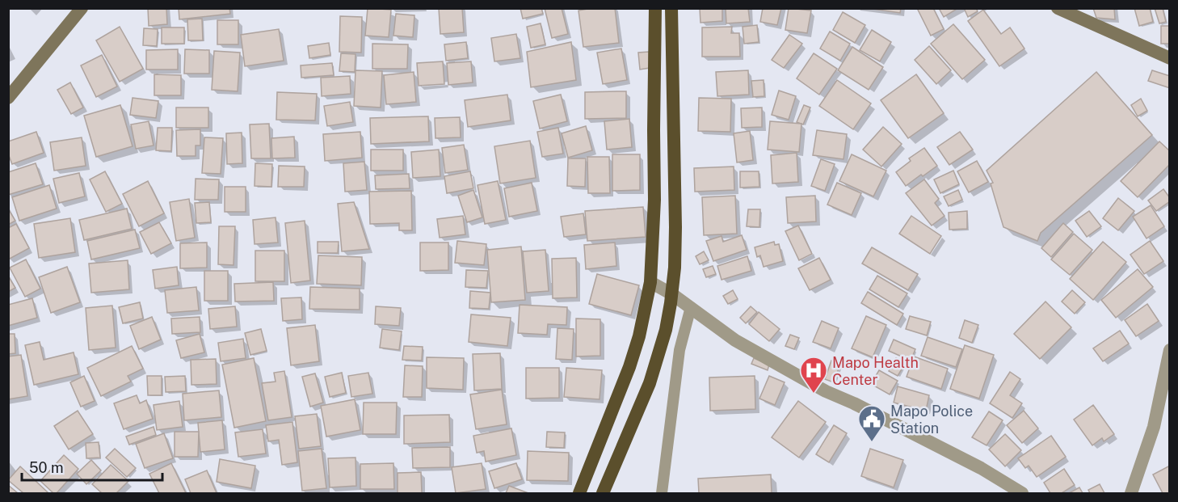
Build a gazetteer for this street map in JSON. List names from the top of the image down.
{
  "places": {
    "hospital": ["Mapo Health Center"],
    "public building": ["Mapo Police Station"]
  },
  "scale_bar": "50 m"
}
